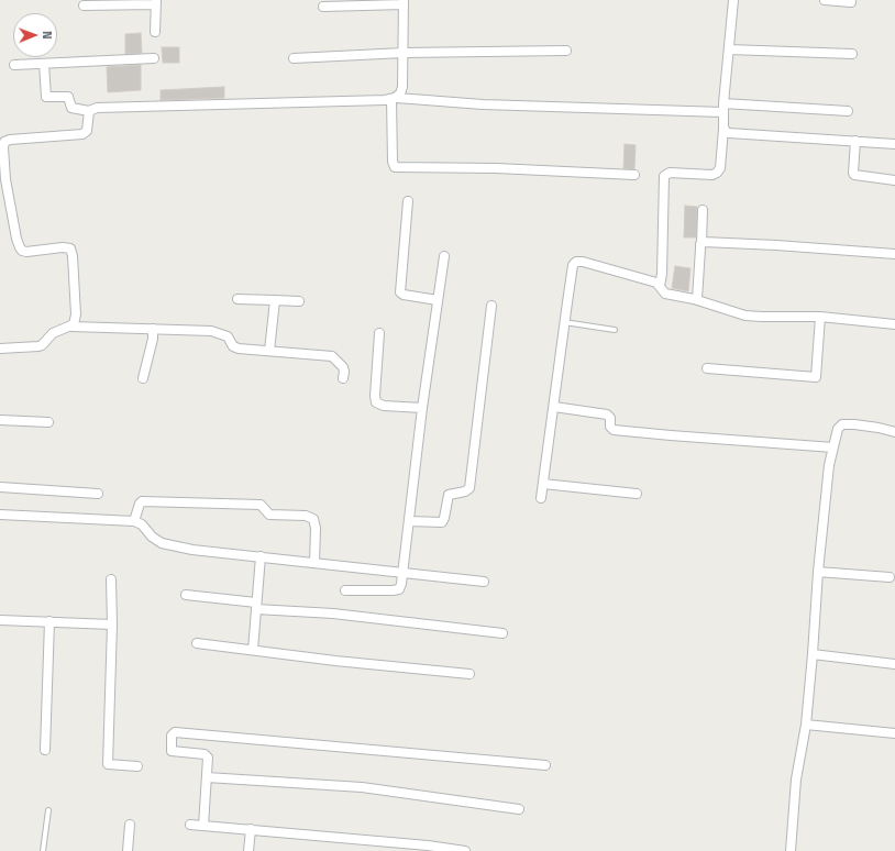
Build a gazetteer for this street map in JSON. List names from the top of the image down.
{
  "north": "right"
}
